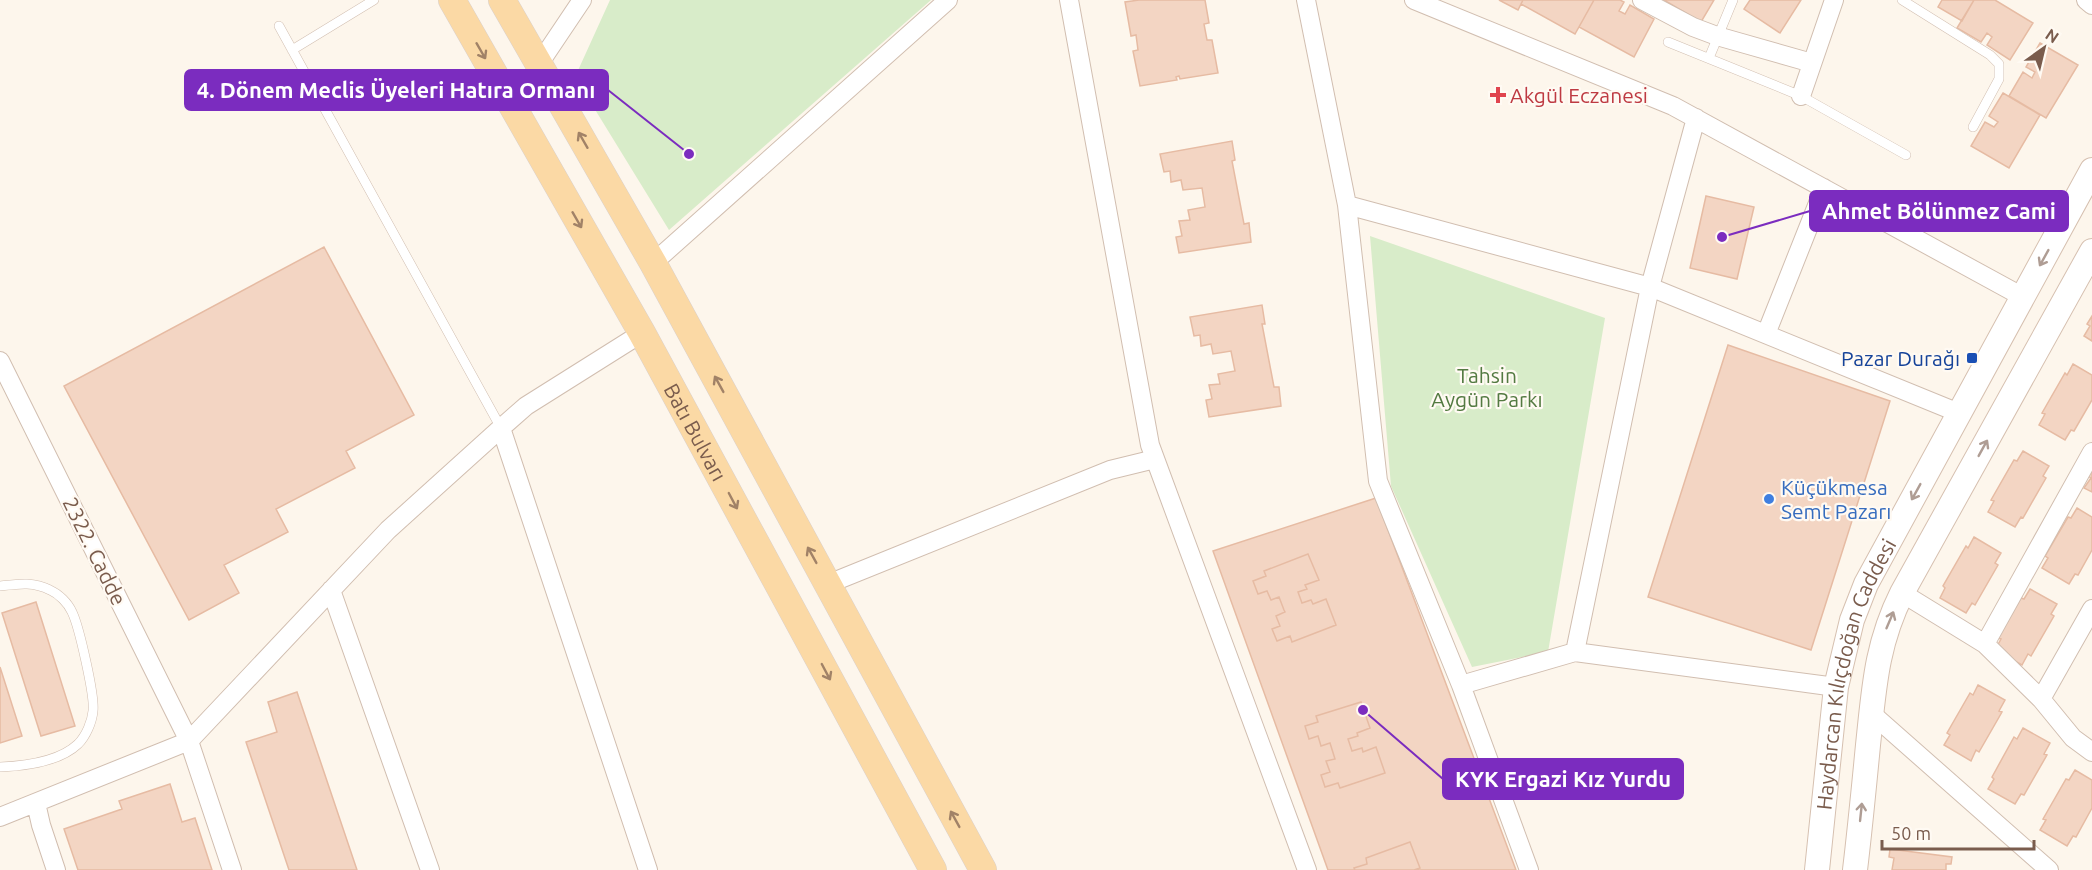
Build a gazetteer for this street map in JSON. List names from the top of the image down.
{
  "streets": {
    "main road": ["Batı Bulvarı", "Haydarcan Kılıçdoğan Caddesi"],
    "street": ["2322. Cadde"]
  },
  "parks": ["Tahsin Aygün Parkı"],
  "places": {
    "health": ["Akgül Eczanesi"],
    "other": [
      "4. Dönem Meclis Üyeleri Hatıra Ormanı",
      "Ahmet Bölünmez Cami",
      "Küçükmesa Semt Pazarı",
      "KYK Ergazi Kız Yurdu"
    ],
    "transit": ["Pazar Durağı"]
  },
  "scale_bar": "50 m",
  "north": "top right"
}
